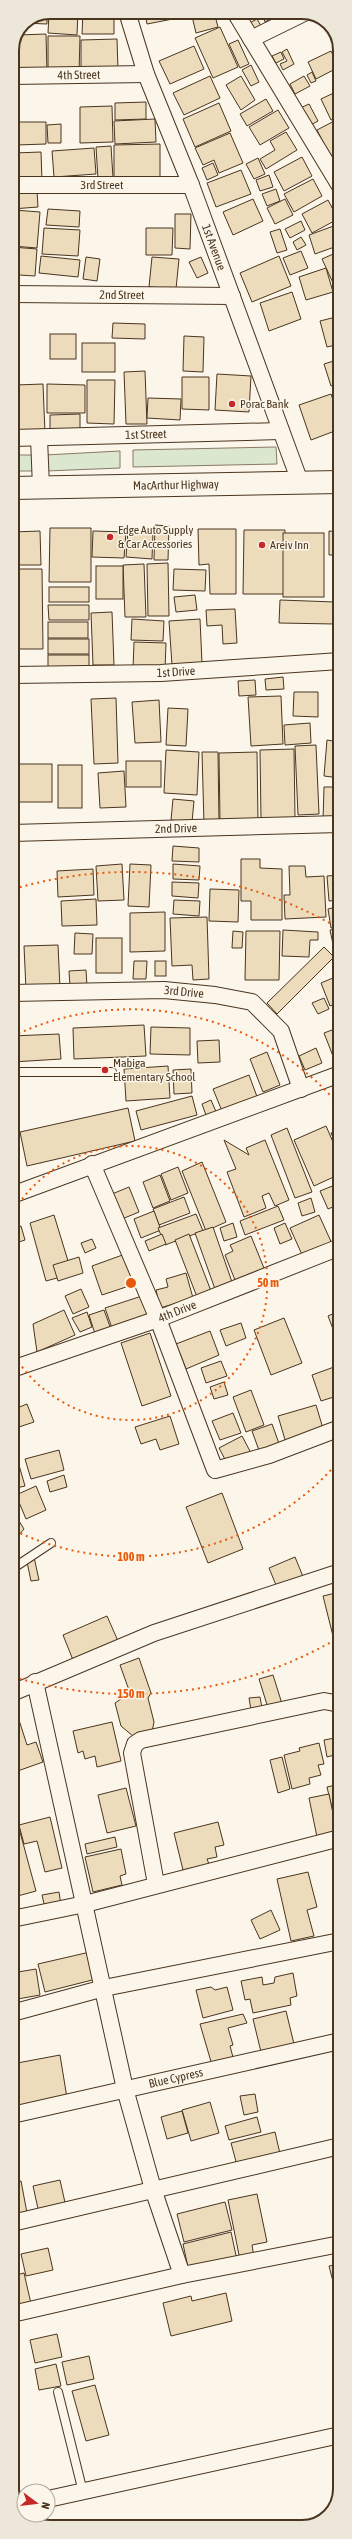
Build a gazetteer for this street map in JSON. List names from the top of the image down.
{
  "streets": {
    "highway": ["MacArthur Highway"],
    "street": [
      "4th Street",
      "3rd Street",
      "1st Avenue",
      "2nd Street",
      "1st Street",
      "1st Drive",
      "2nd Drive",
      "3rd Drive",
      "4th Drive",
      "Blue Cypress"
    ]
  },
  "crossings": [
    ["4th Street", "1st Avenue"],
    ["3rd Street", "1st Avenue"],
    ["1st Avenue", "2nd Street"],
    ["1st Avenue", "1st Street"],
    ["1st Avenue", "MacArthur Highway"]
  ],
  "places": [
    "Porac Bank",
    "Edge Auto Supply & Car Accessories",
    "Areiv Inn",
    "Mabiga Elementary School"
  ],
  "north": "right",
  "rings": ["50 m", "100 m", "150 m"]
}
